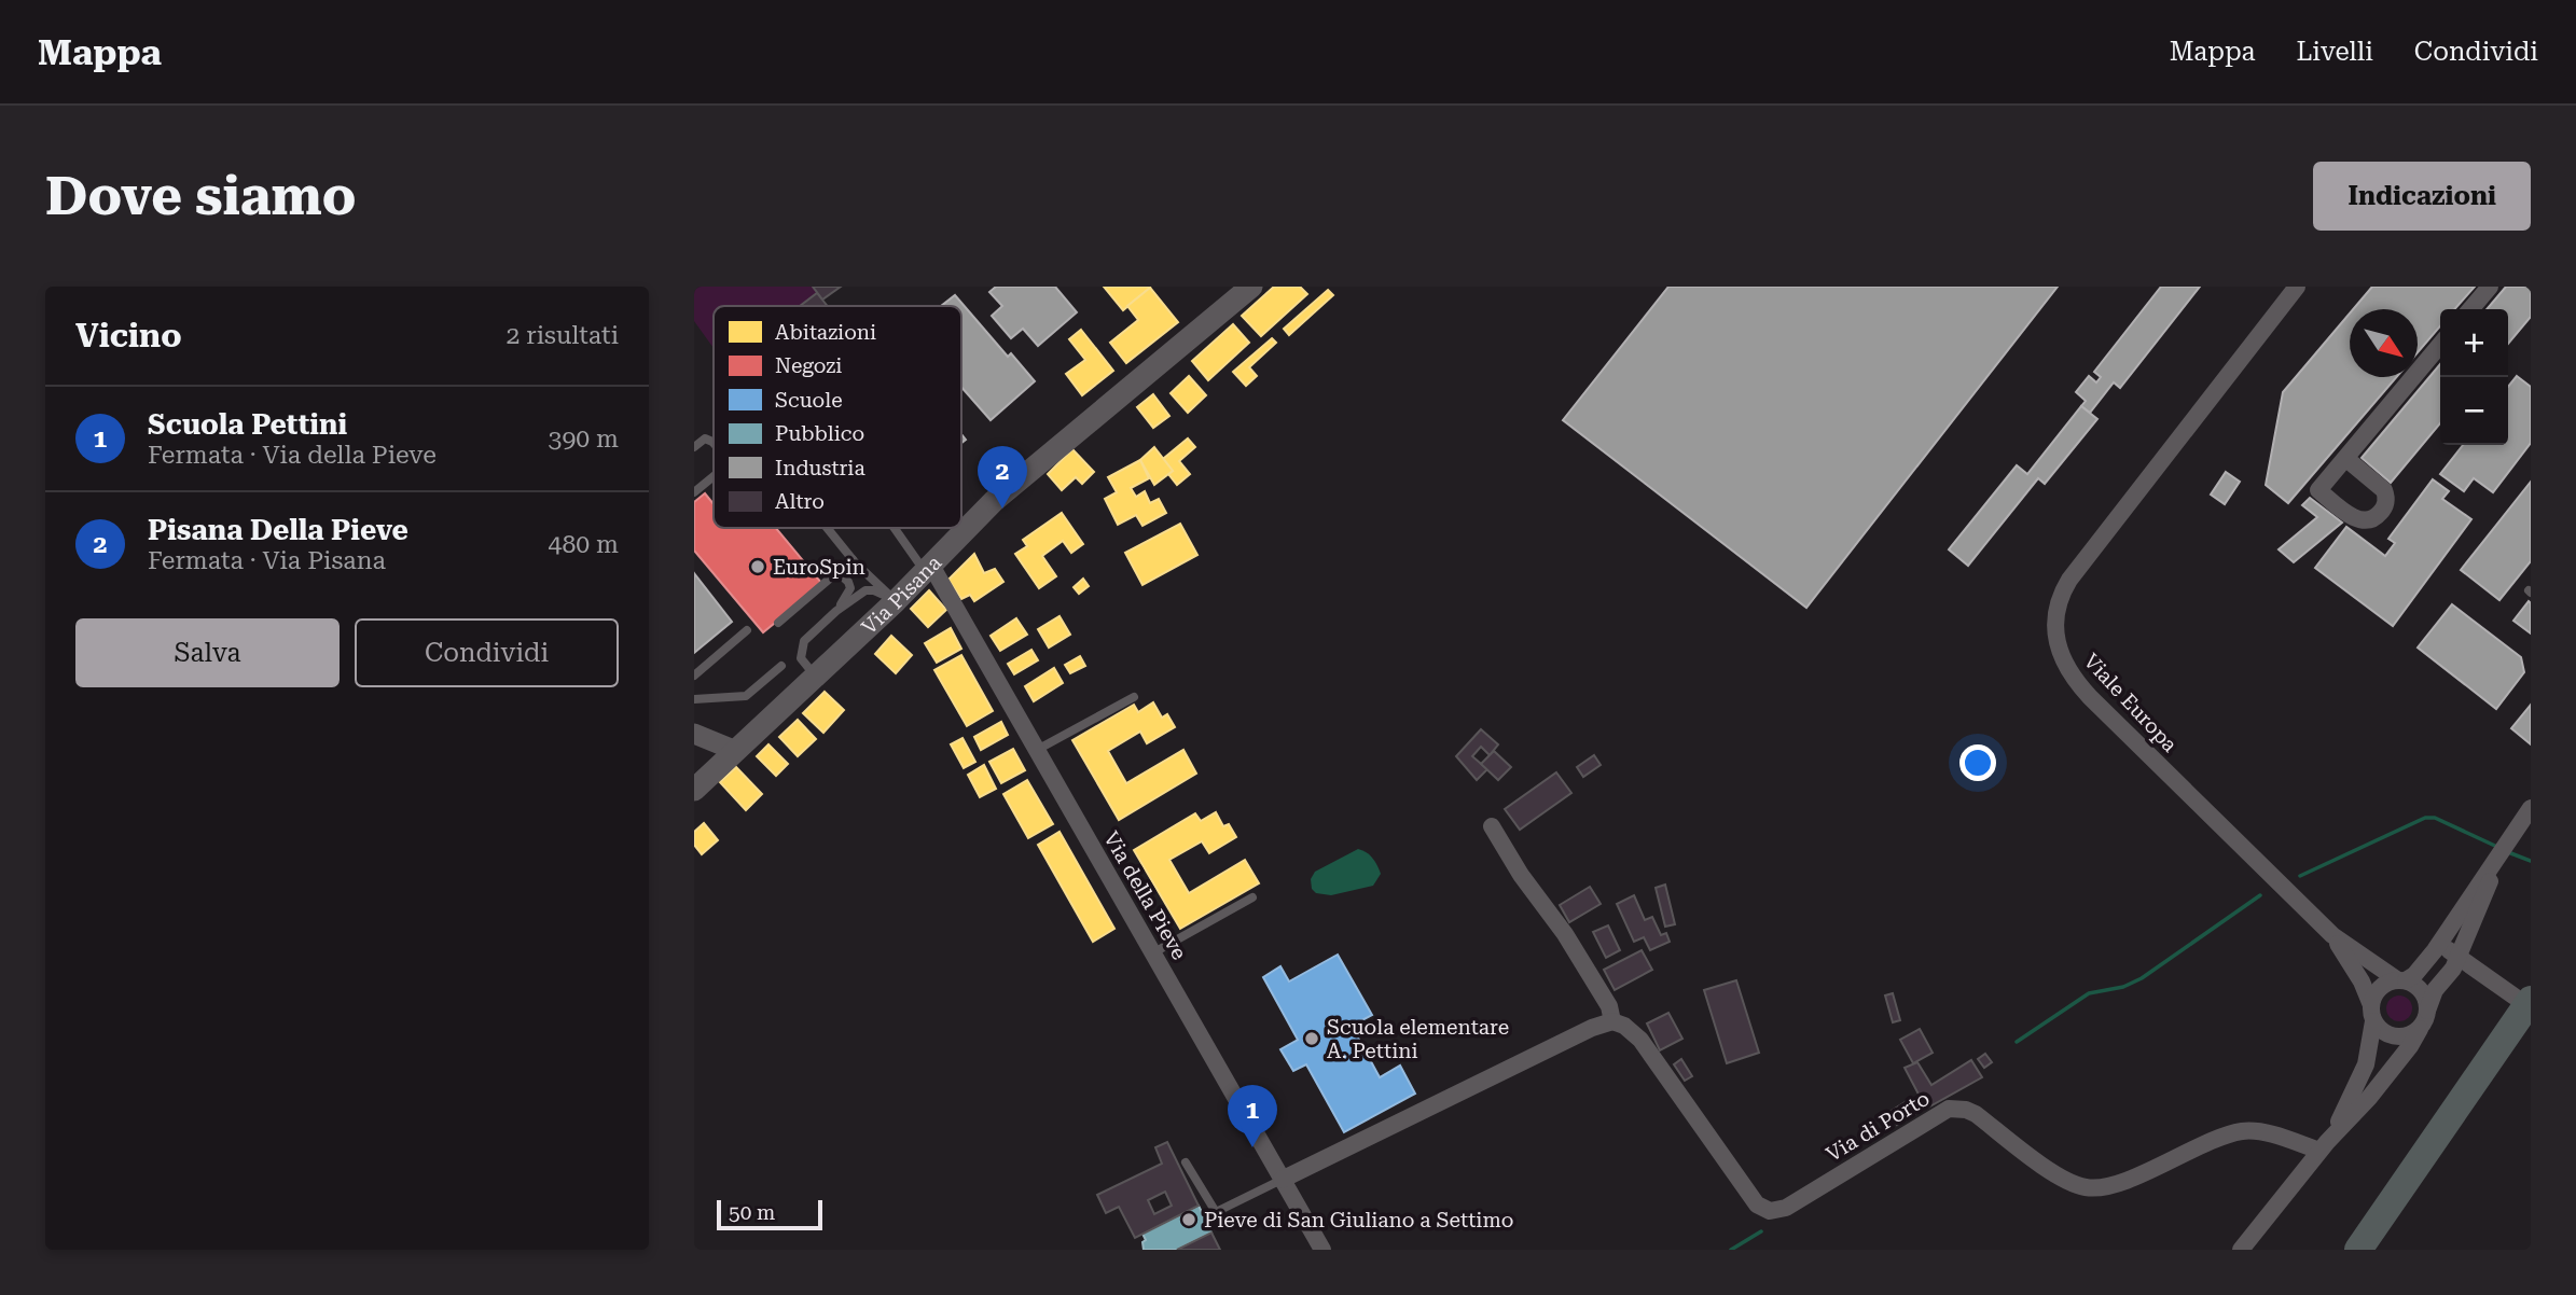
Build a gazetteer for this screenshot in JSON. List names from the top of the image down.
{
  "streets": {
    "main road": ["Via Pisana"],
    "street": ["Viale Europa", "Via della Pieve", "Via di Porto"]
  },
  "crossings": [
    ["Via Pisana", "Via della Pieve"]
  ],
  "places": ["EuroSpin", "Scuola elementare A. Pettini", "Pieve di San Giuliano a Settimo"],
  "legend": [
    "Abitazioni",
    "Negozi",
    "Scuole",
    "Pubblico",
    "Industria",
    "Altro"
  ],
  "scale_bar": "50 m",
  "north": "bottom right",
  "page": {
    "header": "Mappa",
    "nav": ["Mappa", "Livelli", "Condividi"],
    "buttons": [
      "Indicazioni",
      ["Salva", "Condividi"]
    ],
    "title": "Dove siamo",
    "heading": ["Vicino", "2 risultati"],
    "map_buttons": ["+", "−"],
    "list": [
      {
        "mark": "1",
        "name": "Scuola Pettini",
        "note": "Fermata · Via della Pieve",
        "value": "390 m"
      },
      {
        "mark": "2",
        "name": "Pisana Della Pieve",
        "note": "Fermata · Via Pisana",
        "value": "480 m"
      }
    ],
    "pins": ["2", "1"],
    "scale": "50 m"
  }
}
